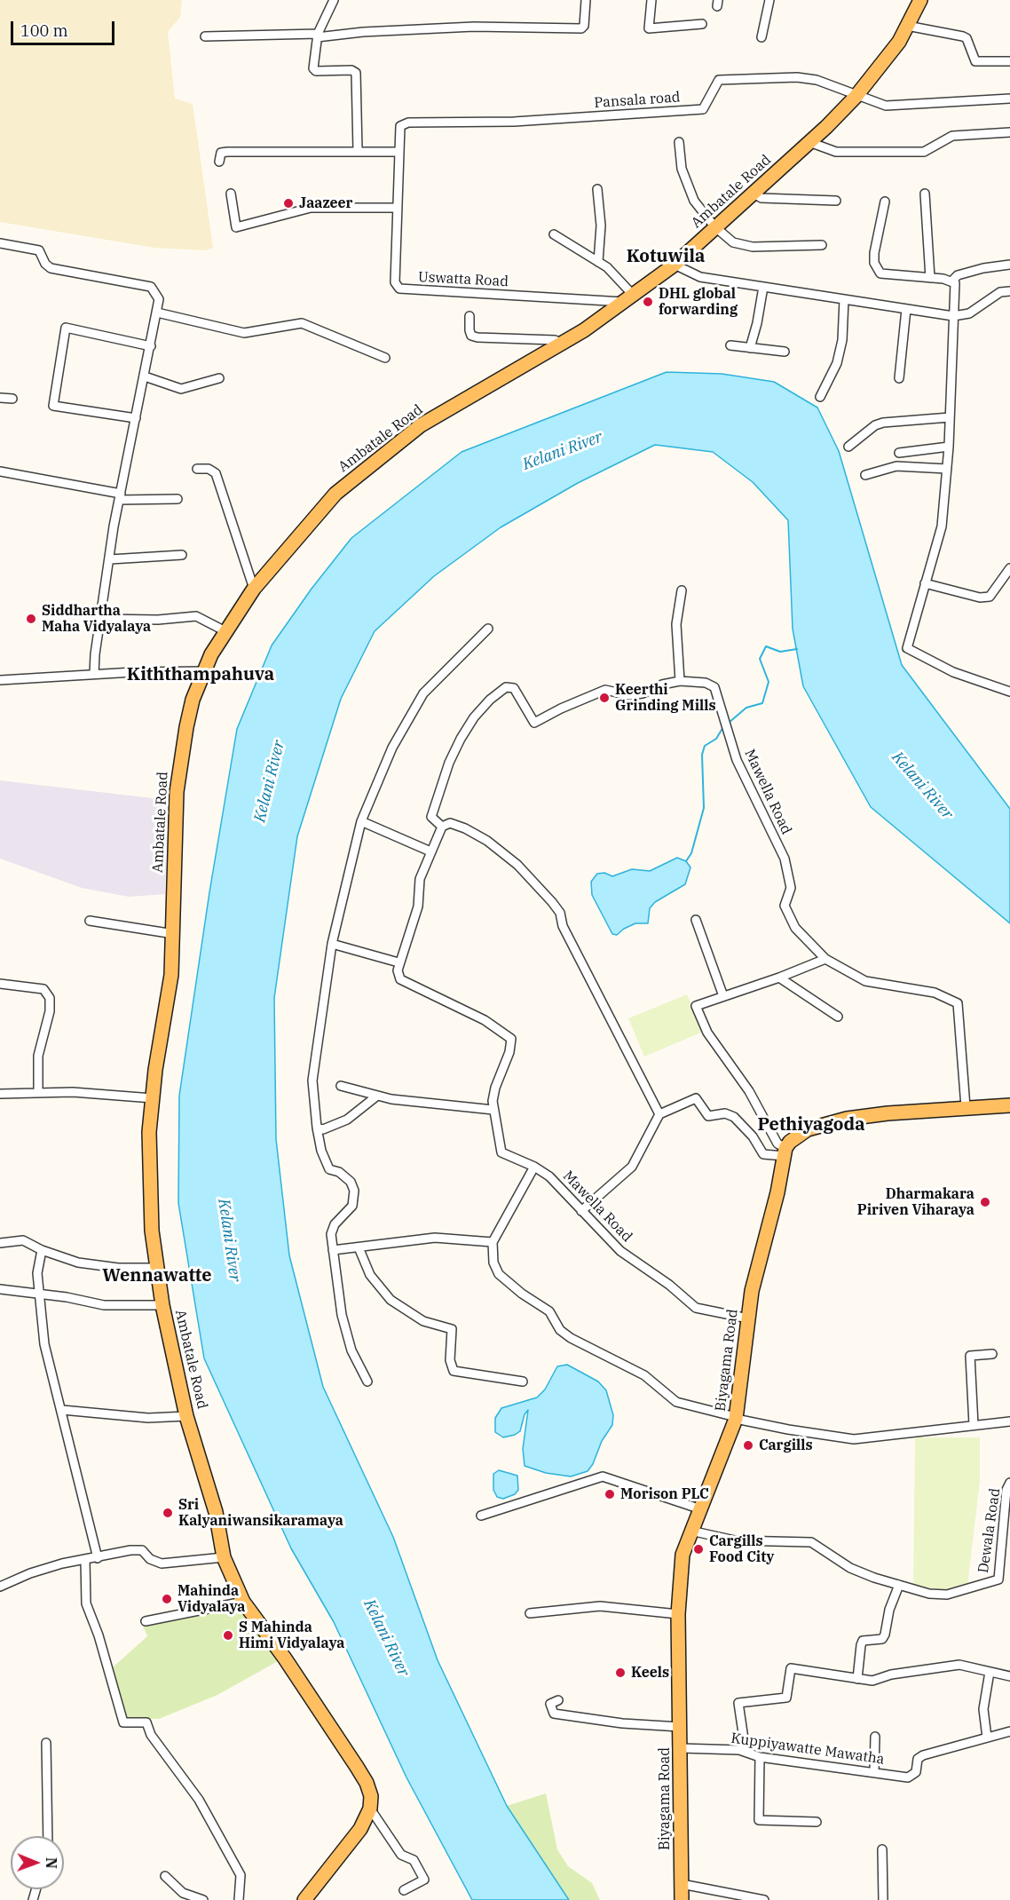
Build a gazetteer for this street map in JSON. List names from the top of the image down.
{
  "streets": {
    "main road": ["Ambatale Road", "Biyagama Road"],
    "street": [
      "Pansala road",
      "Uswatta Road",
      "Mawella Road",
      "Dewala Road",
      "Kuppiyawatte Mawatha"
    ]
  },
  "crossings": [
    ["Pansala road", "Ambatale Road"],
    ["Pansala road", "Uswatta Road"],
    ["Ambatale Road", "Uswatta Road"],
    ["Mawella Road", "Biyagama Road"],
    ["Biyagama Road", "Dewala Road"],
    ["Biyagama Road", "Kuppiyawatte Mawatha"]
  ],
  "districts": [
    "Kotuwila",
    "Kiththampahuva",
    "Pethiyagoda",
    "Wennawatte"
  ],
  "water": ["Kelani River"],
  "places": [
    "Jaazeer",
    "DHL global forwarding",
    "Siddhartha Maha Vidyalaya",
    "Keerthi Grinding Mills",
    "Dharmakara Piriven Viharaya",
    "Cargills",
    "Morison PLC",
    "Sri Kalyaniwansikaramaya",
    "Cargills Food City",
    "Mahinda Vidyalaya",
    "S Mahinda Himi Vidyalaya",
    "Keels"
  ],
  "scale_bar": "100 m",
  "north": "right"
}
